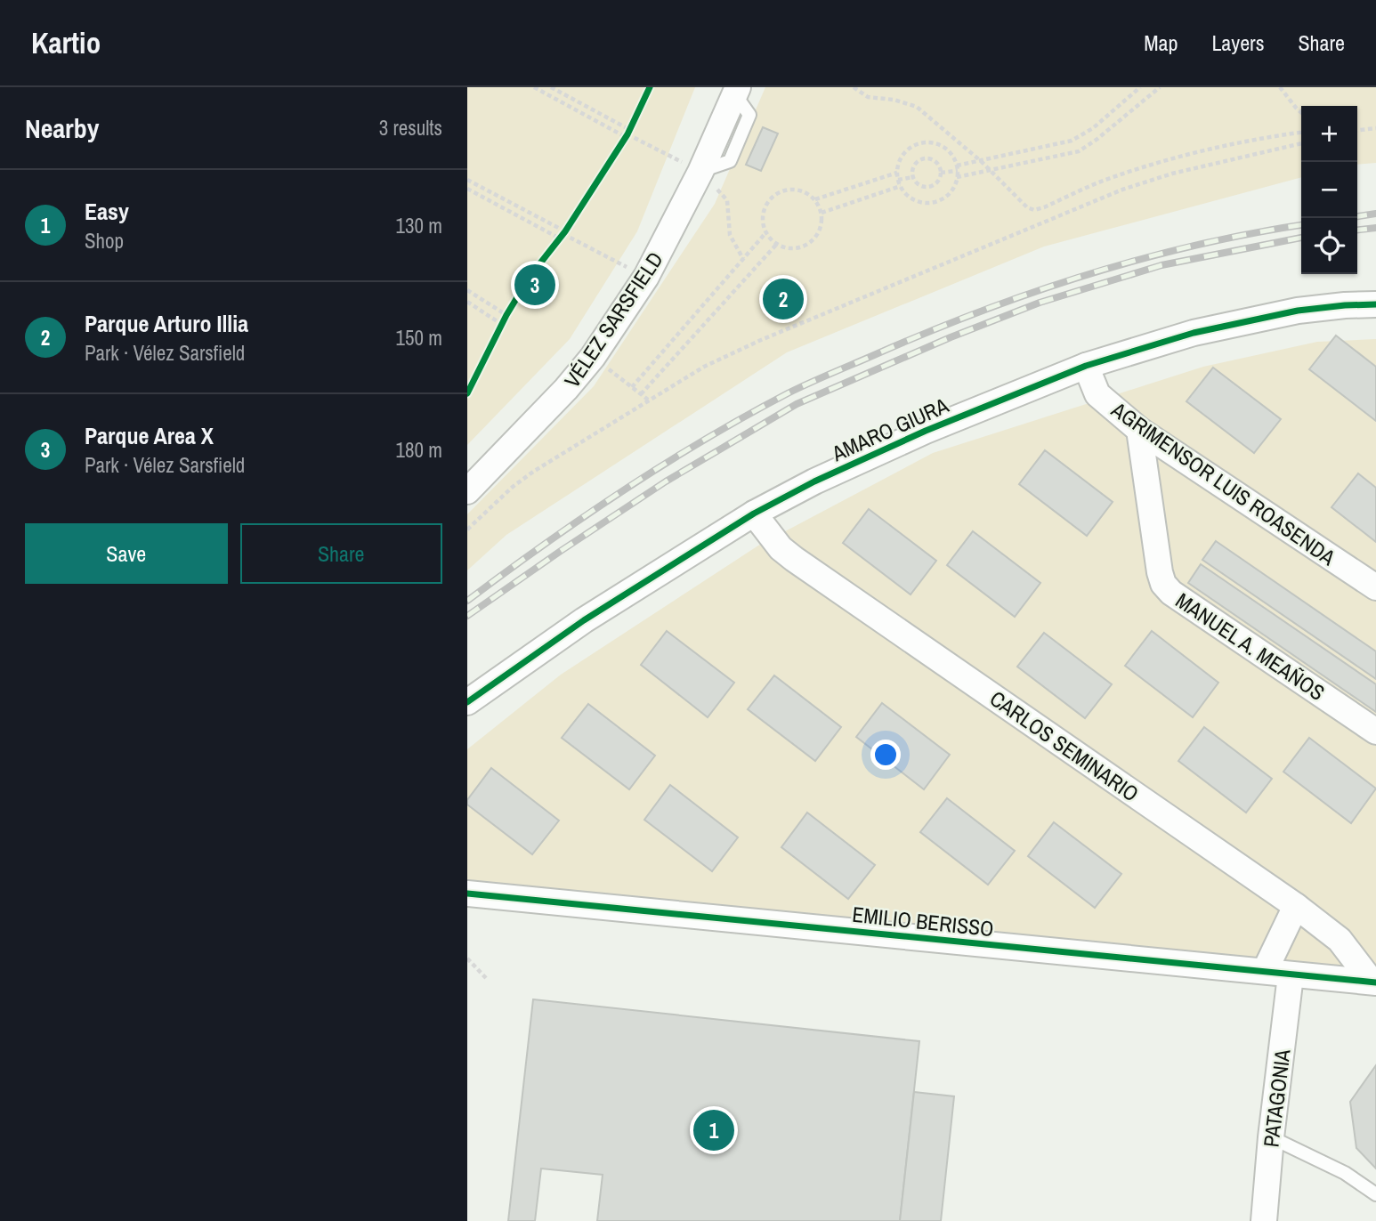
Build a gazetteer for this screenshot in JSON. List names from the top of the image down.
{
  "streets": {
    "street": [
      "VÉLEZ SARSFIELD",
      "AMARO GIURA",
      "AGRIMENSOR LUIS ROASENDA",
      "MANUEL A. MEAÑOS",
      "CARLOS SEMINARIO",
      "EMILIO BERISSO",
      "PATAGONIA"
    ]
  },
  "crossings": [
    ["AMARO GIURA", "AGRIMENSOR LUIS ROASENDA"],
    ["AMARO GIURA", "CARLOS SEMINARIO"],
    ["AGRIMENSOR LUIS ROASENDA", "MANUEL A. MEAÑOS"],
    ["CARLOS SEMINARIO", "EMILIO BERISSO"],
    ["EMILIO BERISSO", "PATAGONIA"]
  ],
  "page": {
    "header": "Kartio",
    "nav": ["Map", "Layers", "Share"],
    "heading": ["Nearby", "3 results"],
    "map_buttons": ["+", "−"],
    "list": [
      {
        "mark": "1",
        "name": "Easy",
        "note": "Shop",
        "value": "130 m"
      },
      {
        "mark": "2",
        "name": "Parque Arturo Illia",
        "note": "Park · Vélez Sarsfield",
        "value": "150 m"
      },
      {
        "mark": "3",
        "name": "Parque Area X",
        "note": "Park · Vélez Sarsfield",
        "value": "180 m"
      }
    ],
    "pins": ["3", "2", "1"],
    "buttons": ["Save", "Share"]
  }
}
